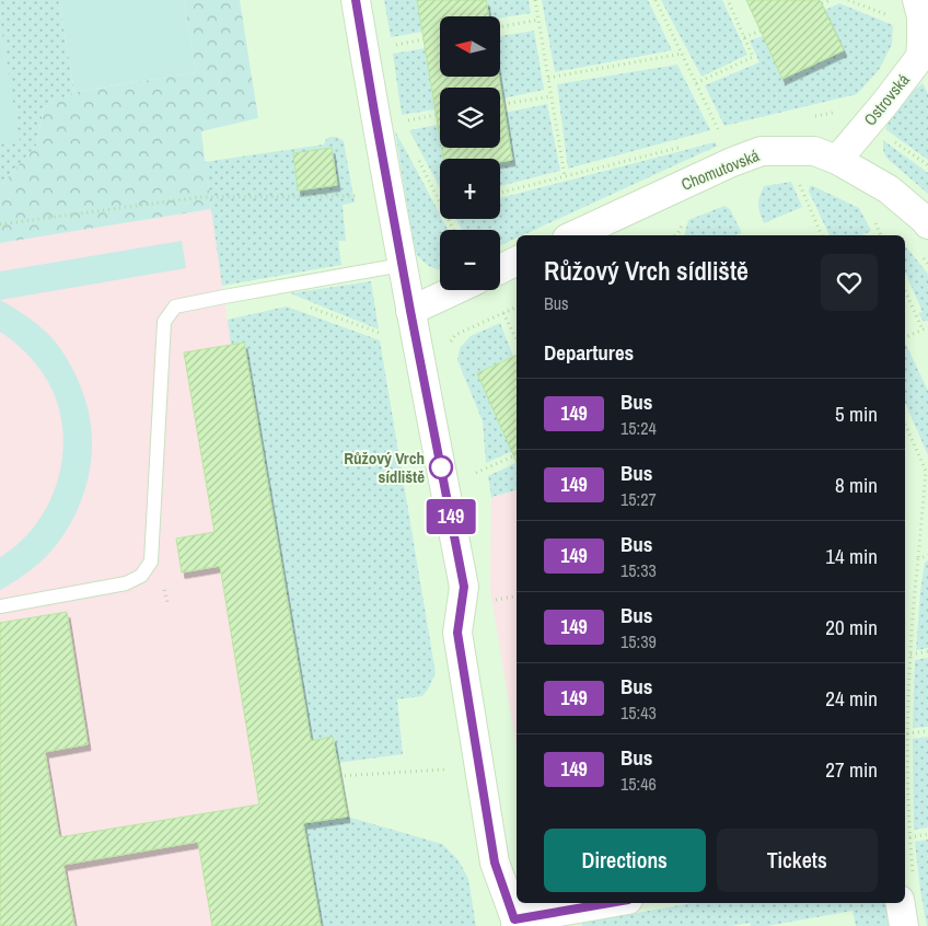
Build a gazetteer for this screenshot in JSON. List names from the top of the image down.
{
  "streets": {
    "street": ["Ostrovská", "Chomutovská"]
  },
  "crossings": [
    ["Ostrovská", "Chomutovská"]
  ],
  "places": ["Růžový Vrch sídliště"],
  "lines": ["bus line 149"],
  "north": "left",
  "page": {
    "on_map": "149",
    "map_buttons": ["+", "−"],
    "heading": [
      ["Růžový Vrch sídliště", "Bus"],
      "Departures"
    ],
    "list": [
      {
        "mark": "149",
        "name": "Bus",
        "note": "15:24",
        "value": "5 min"
      },
      {
        "mark": "149",
        "name": "Bus",
        "note": "15:27",
        "value": "8 min"
      },
      {
        "mark": "149",
        "name": "Bus",
        "note": "15:33",
        "value": "14 min"
      },
      {
        "mark": "149",
        "name": "Bus",
        "note": "15:39",
        "value": "20 min"
      },
      {
        "mark": "149",
        "name": "Bus",
        "note": "15:43",
        "value": "24 min"
      },
      {
        "mark": "149",
        "name": "Bus",
        "note": "15:46",
        "value": "27 min"
      }
    ],
    "buttons": ["Directions", "Tickets"]
  }
}
